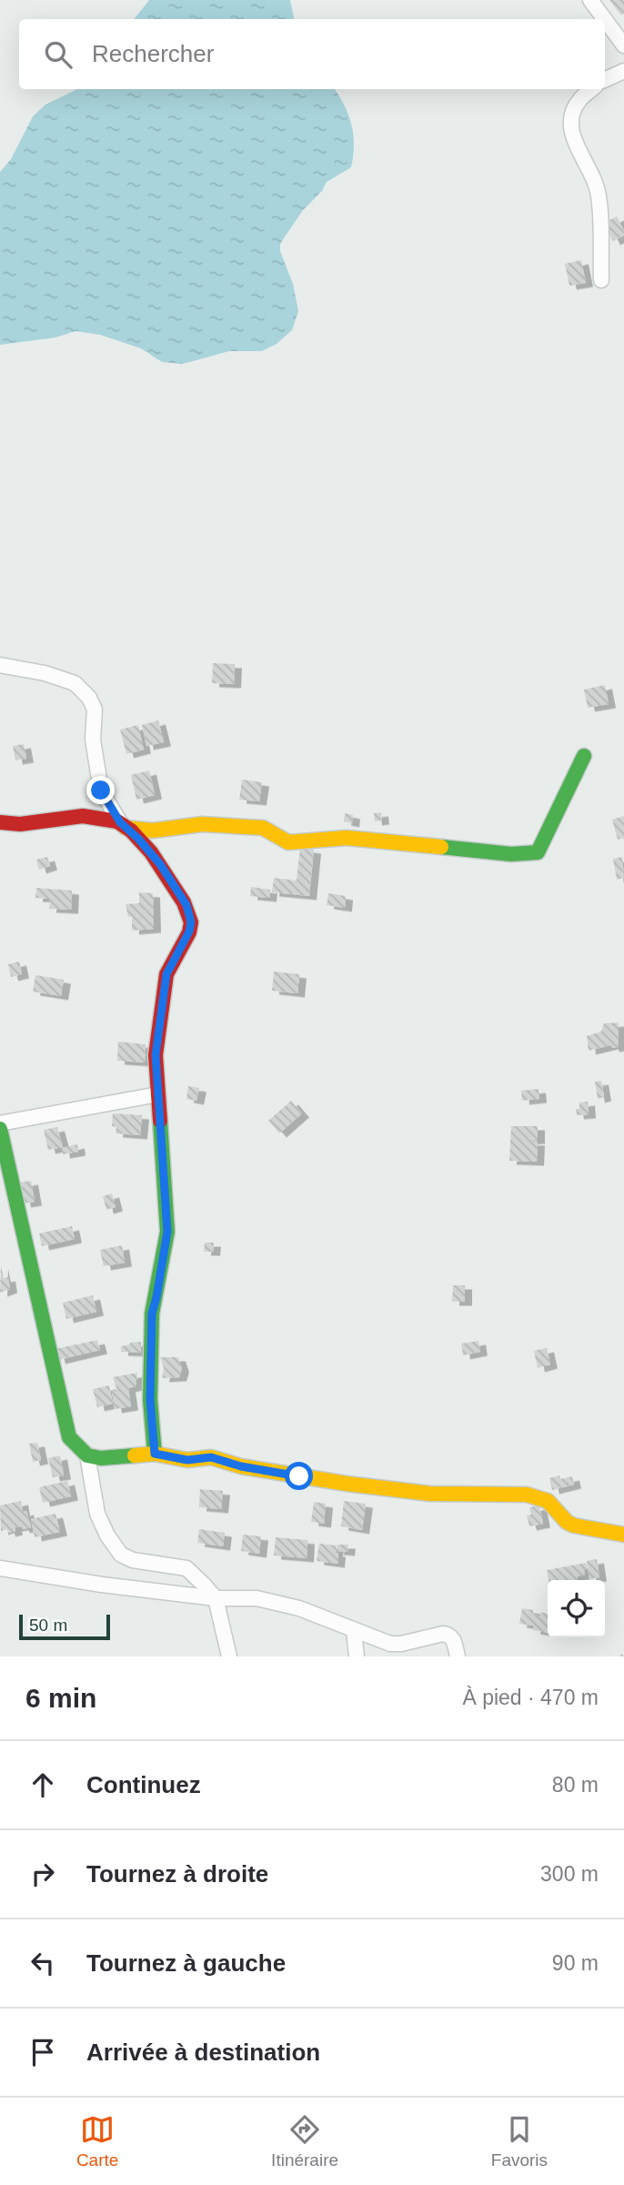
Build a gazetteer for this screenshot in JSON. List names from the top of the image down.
{
  "scale_bar": "50 m",
  "page": {
    "search": "Rechercher",
    "scale": "50 m",
    "heading": ["6 min", "À pied · 470 m"],
    "list": [
      ["Continuez", "80 m"],
      ["Tournez à droite", "300 m"],
      ["Tournez à gauche", "90 m"],
      "Arrivée à destination"
    ],
    "nav": ["Carte", "Itinéraire", "Favoris"]
  }
}
